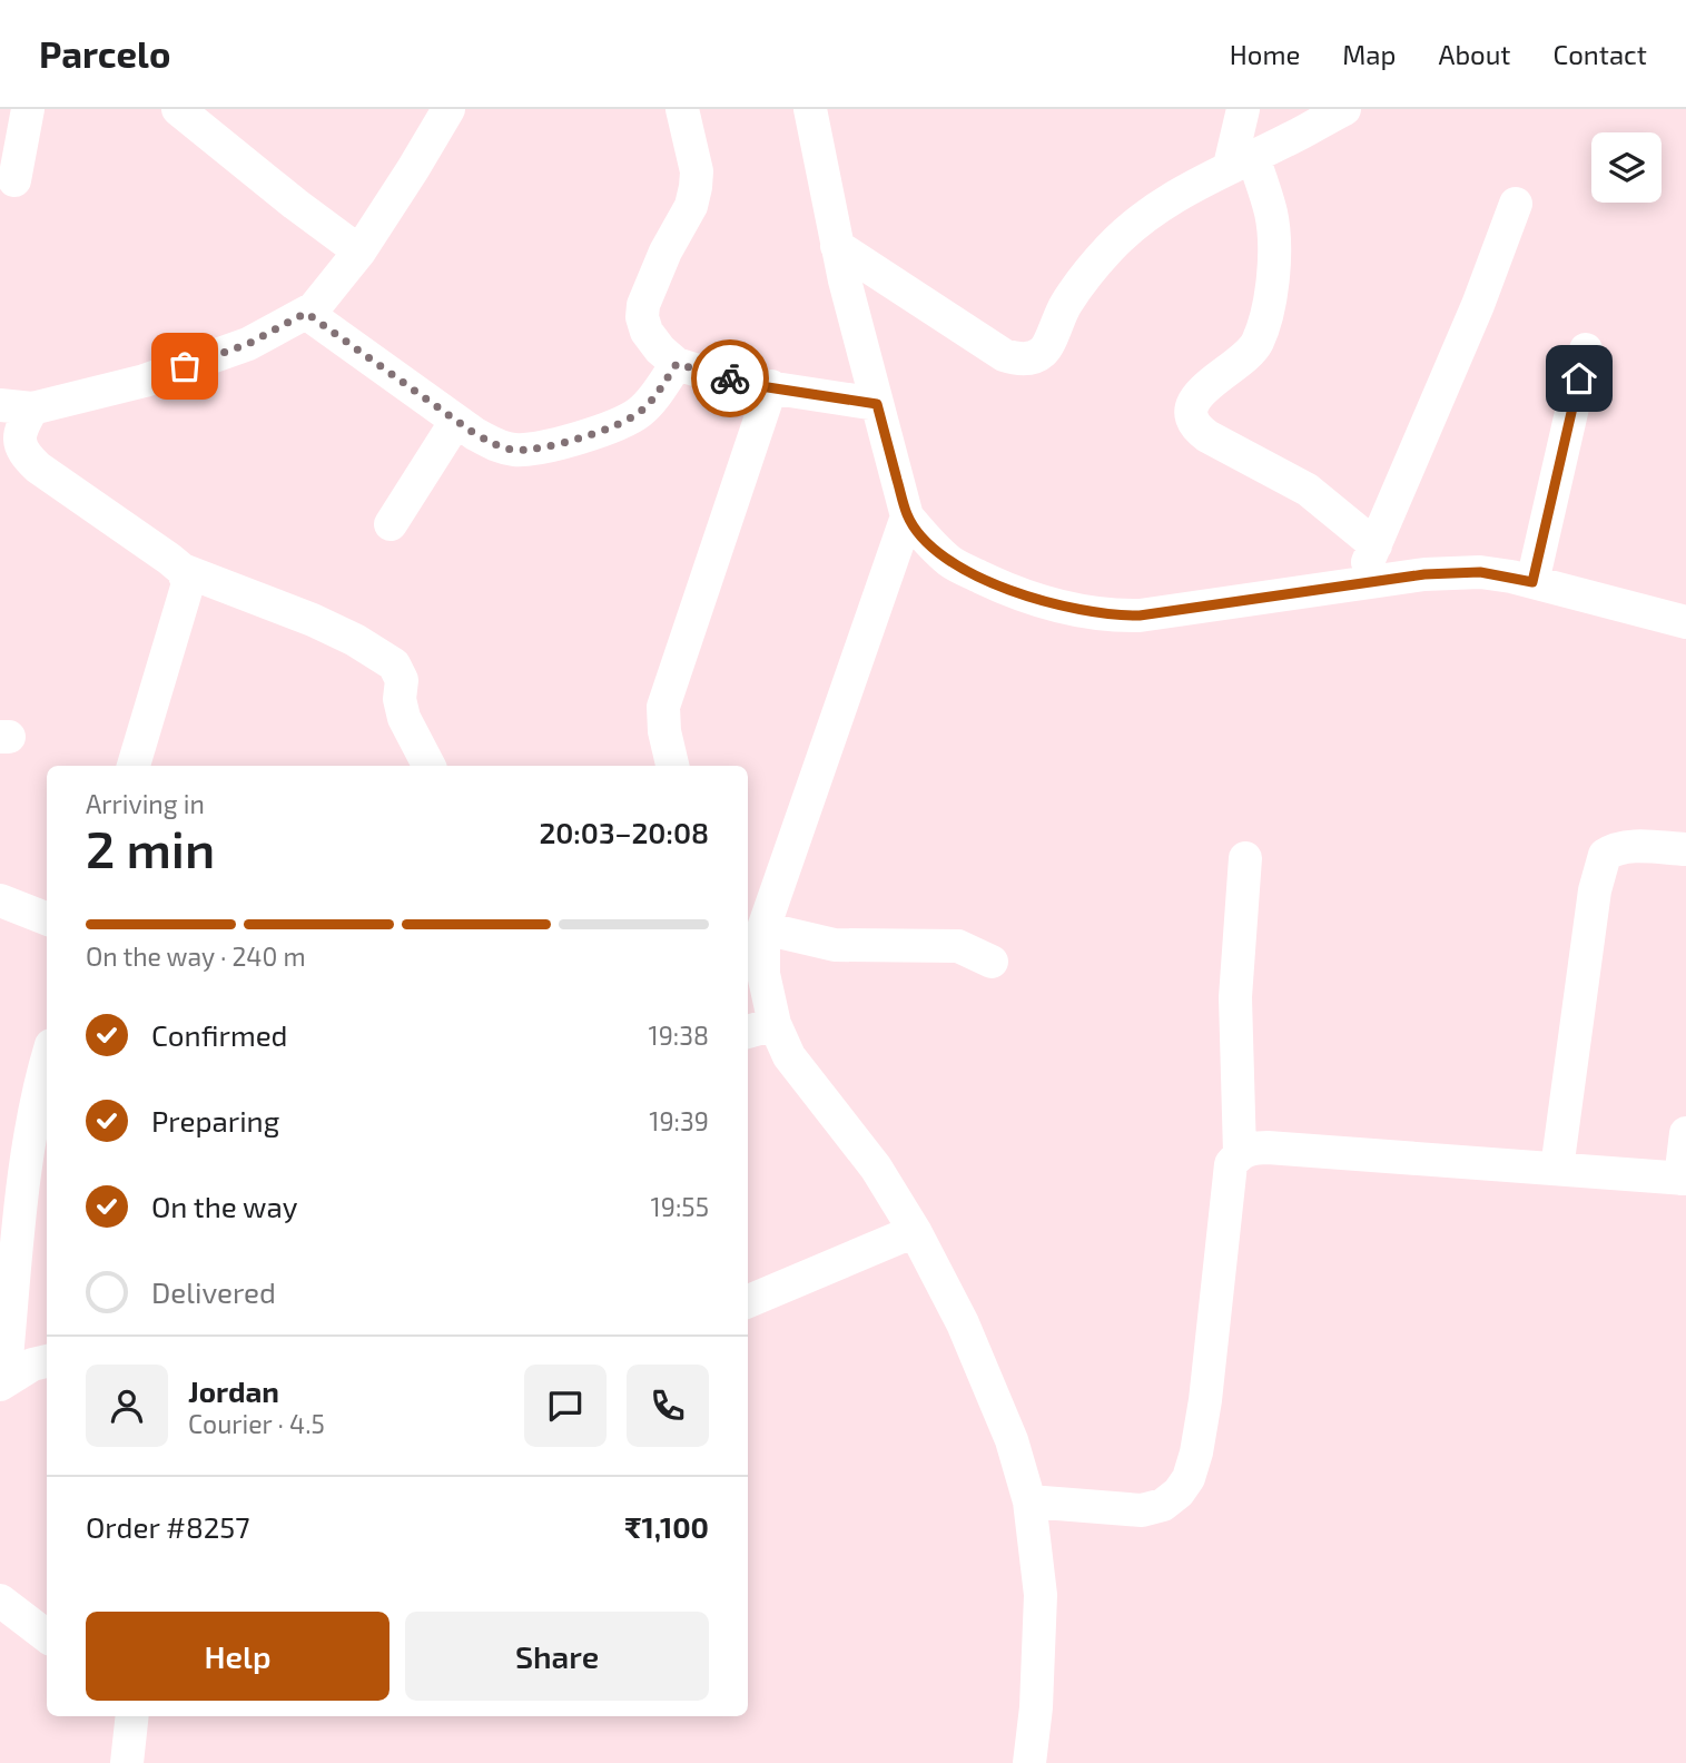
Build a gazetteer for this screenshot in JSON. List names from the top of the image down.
{
  "page": {
    "header": "Parcelo",
    "nav": [
      "Home",
      "Map",
      "About",
      "Contact"
    ],
    "heading": ["2 min", "Arriving in", "20:03–20:08"],
    "panel": [
      "Jordan",
      "Courier · 4.5",
      "Order #8257",
      "₹1,100"
    ],
    "bar": "On the way · 240 m",
    "list": [
      ["Confirmed", "19:38"],
      ["Preparing", "19:39"],
      ["On the way", "19:55"],
      "Delivered"
    ],
    "buttons": ["Help", "Share"]
  }
}
